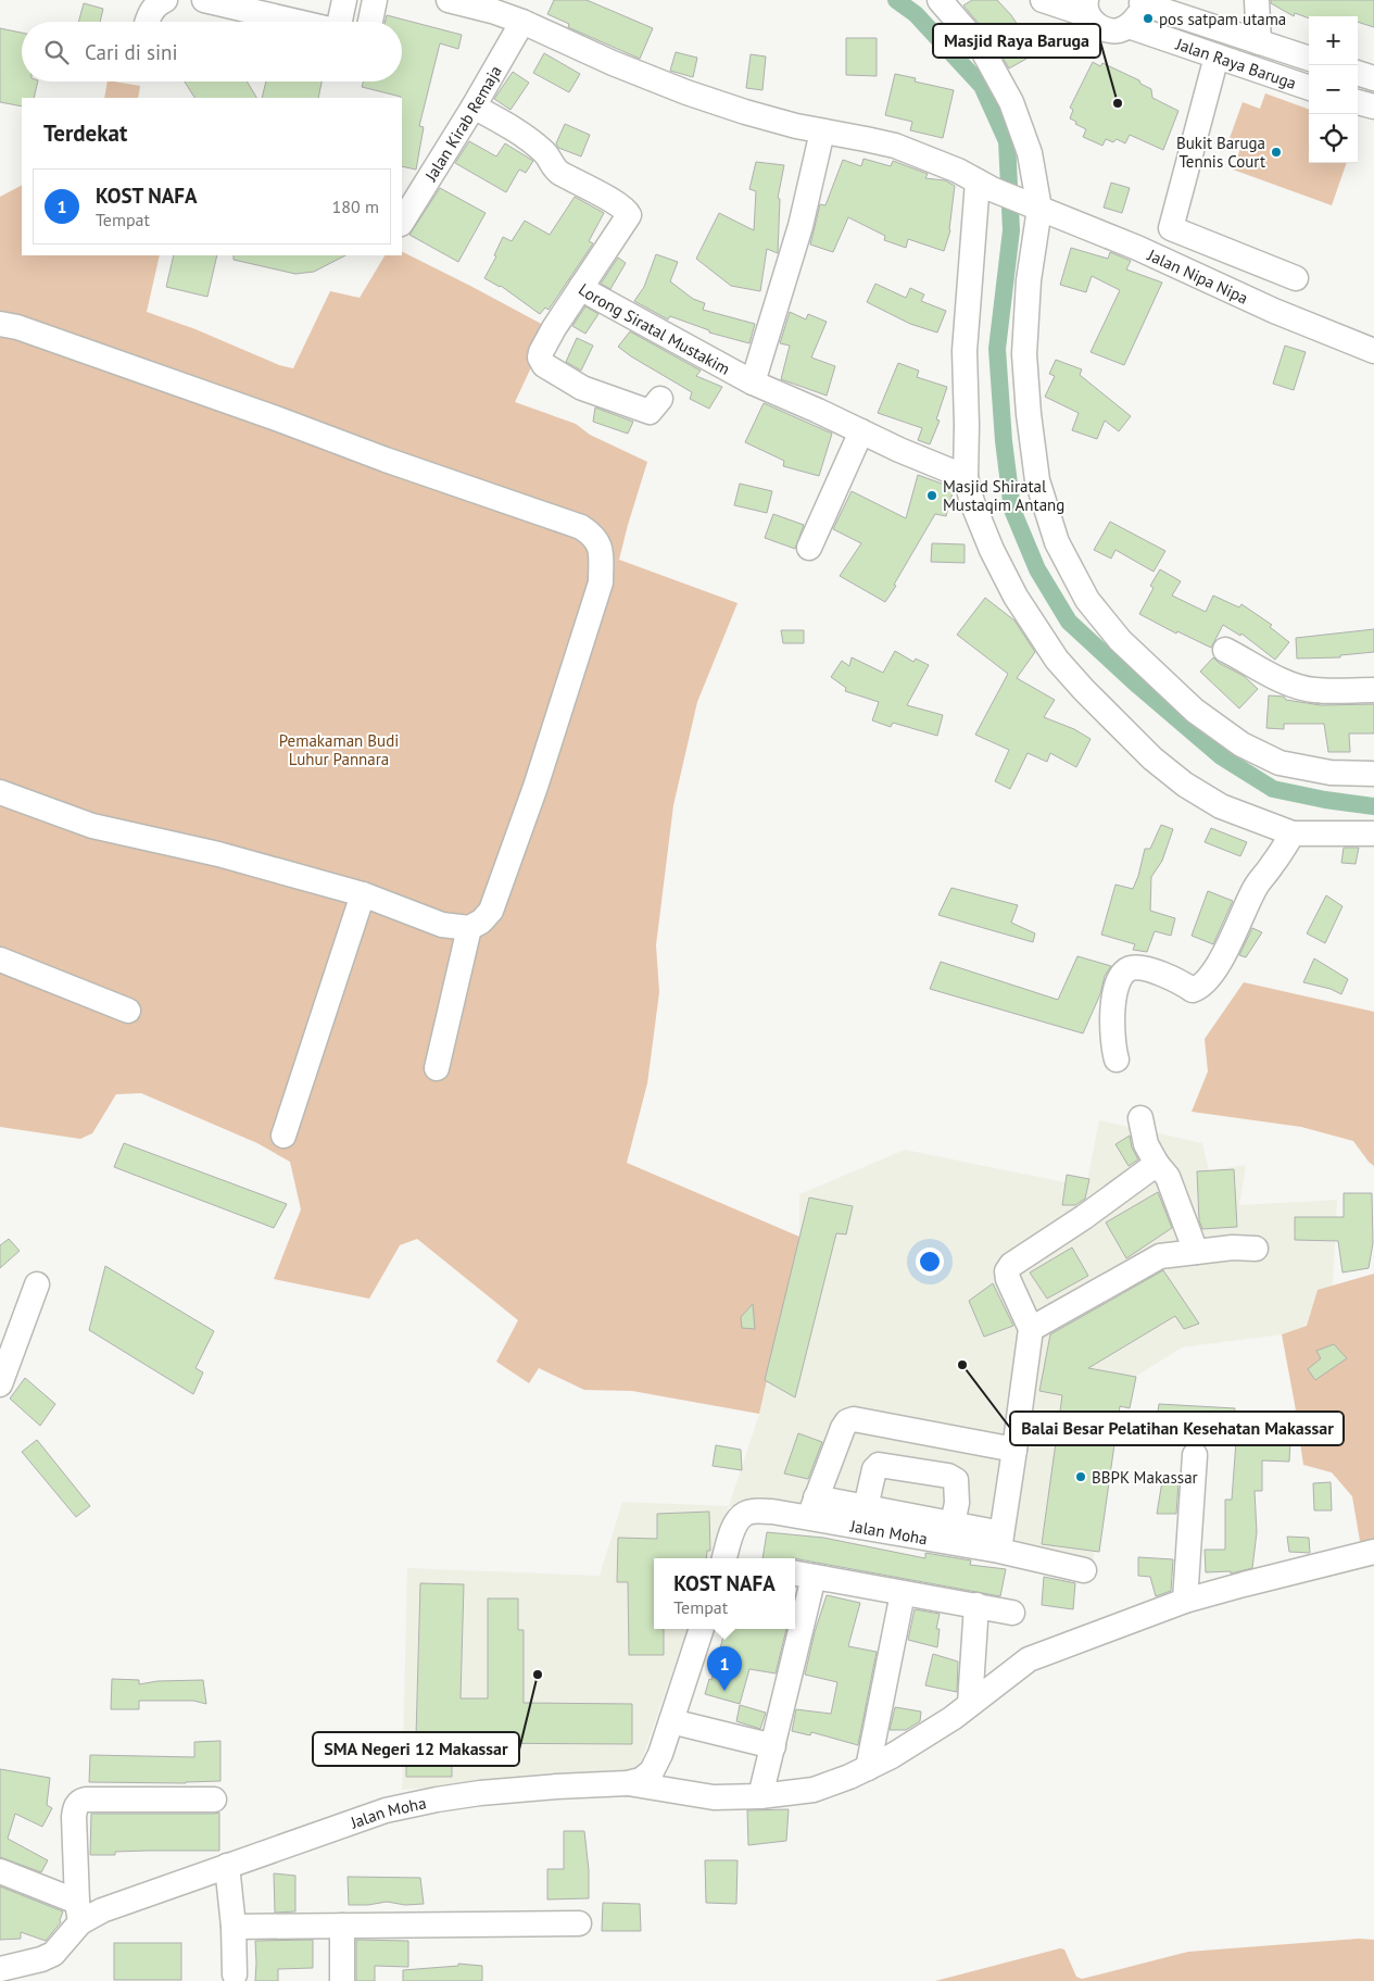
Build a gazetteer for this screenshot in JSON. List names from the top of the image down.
{
  "streets": {
    "street": [
      "Jalan Raya Baruga",
      "Jalan Kirab Remaja",
      "Jalan Nipa Nipa",
      "Lorong Siratal Mustakim",
      "Jalan Moha"
    ]
  },
  "crossings": [
    ["Jalan Kirab Remaja", "Jalan Nipa Nipa"],
    ["Jalan Kirab Remaja", "Lorong Siratal Mustakim"]
  ],
  "parks": ["Pemakaman Budi Luhur Pannara"],
  "places": [
    "pos satpam utama",
    "Masjid Raya Baruga",
    "Bukit Baruga Tennis Court",
    "Masjid Shiratal Mustaqim Antang",
    "Balai Besar Pelatihan Kesehatan Makassar",
    "BBPK Makassar",
    "SMA Negeri 12 Makassar"
  ],
  "page": {
    "map_buttons": ["+", "−"],
    "search": "Cari di sini",
    "heading": "Terdekat",
    "list": [
      {
        "mark": "1",
        "name": "KOST NAFA",
        "note": "Tempat",
        "value": "180 m"
      }
    ],
    "popup": ["KOST NAFA", "Tempat"],
    "pins": "1"
  }
}
